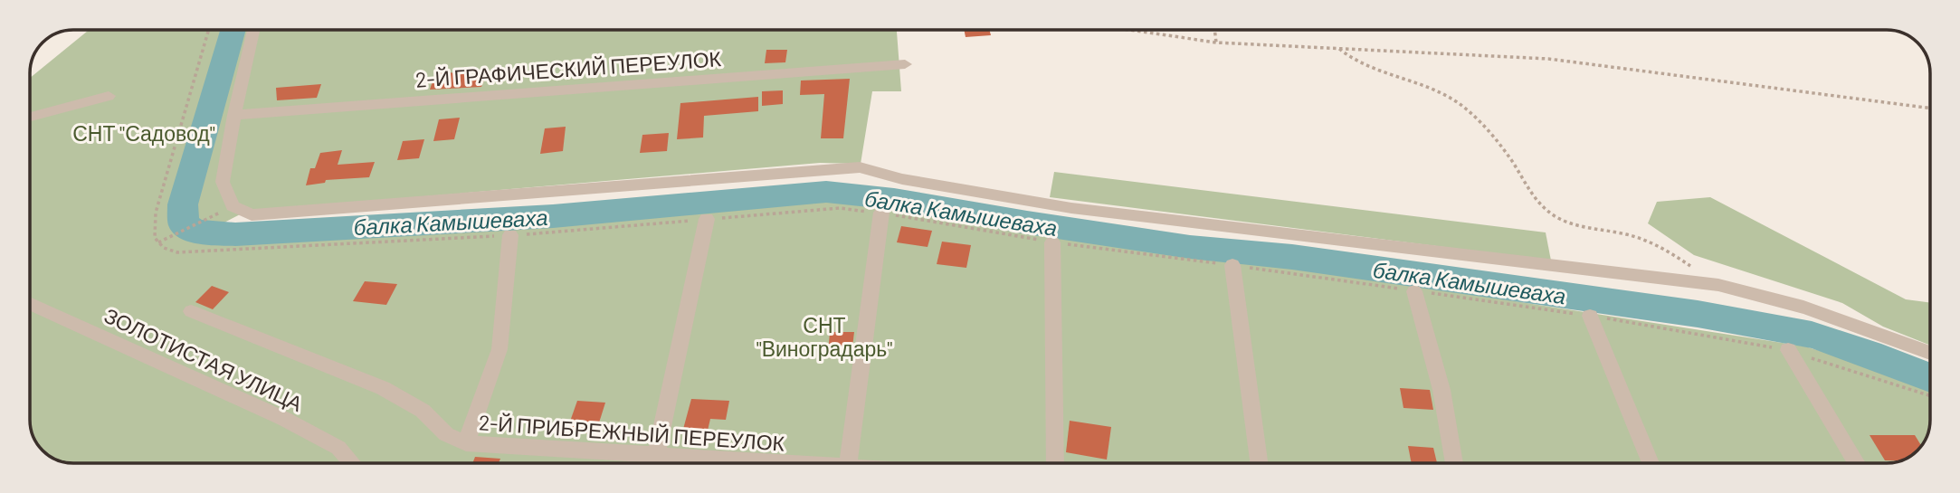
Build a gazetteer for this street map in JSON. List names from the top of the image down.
{
  "streets": {
    "street": ["2-Й ГРАФИЧЕСКИЙ ПЕРЕУЛОК", "ЗОЛОТИСТАЯ УЛИЦА", "2-Й ПРИБРЕЖНЫЙ ПЕРЕУЛОК"]
  },
  "water": ["балка Камышеваха"],
  "parks": ["СНТ \"Садовод\"", "СНТ \"Виноградарь\""]
}
